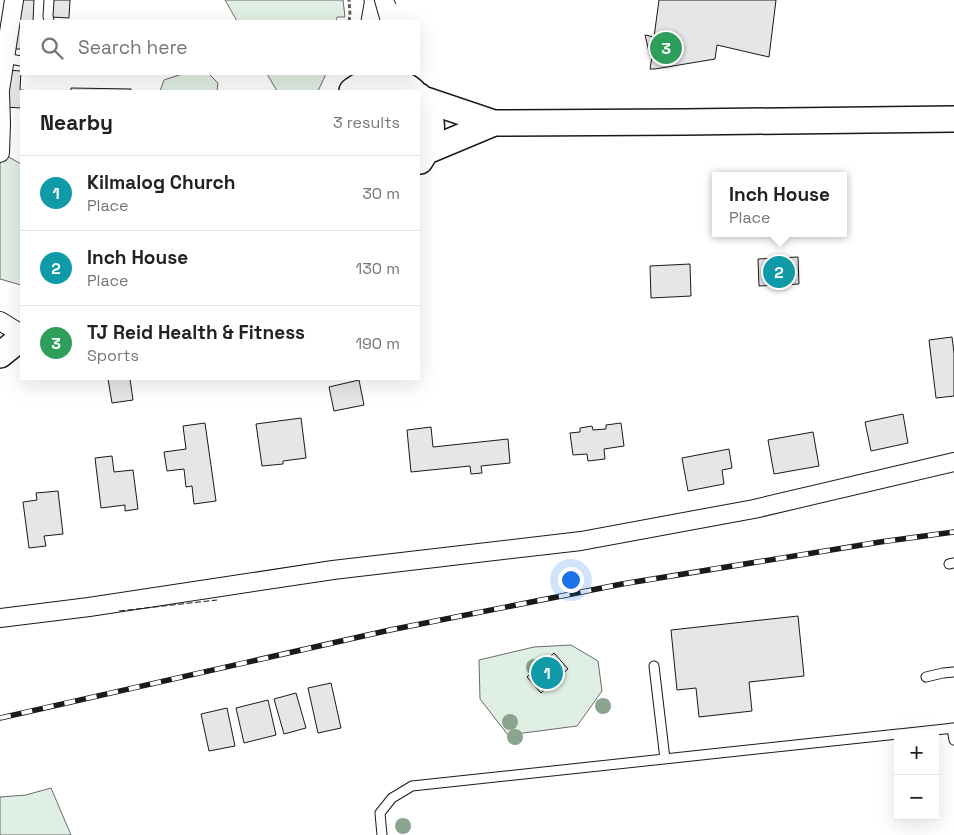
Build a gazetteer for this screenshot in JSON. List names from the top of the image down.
{
  "page": {
    "search": "Search here",
    "pins": ["3", "2", "1"],
    "heading": ["Nearby", "3 results"],
    "list": [
      {
        "mark": "1",
        "name": "Kilmalog Church",
        "note": "Place",
        "value": "30 m"
      },
      {
        "mark": "2",
        "name": "Inch House",
        "note": "Place",
        "value": "130 m"
      },
      {
        "mark": "3",
        "name": "TJ Reid Health & Fitness",
        "note": "Sports",
        "value": "190 m"
      }
    ],
    "popup": ["Inch House", "Place"],
    "map_buttons": ["+", "−"]
  }
}
